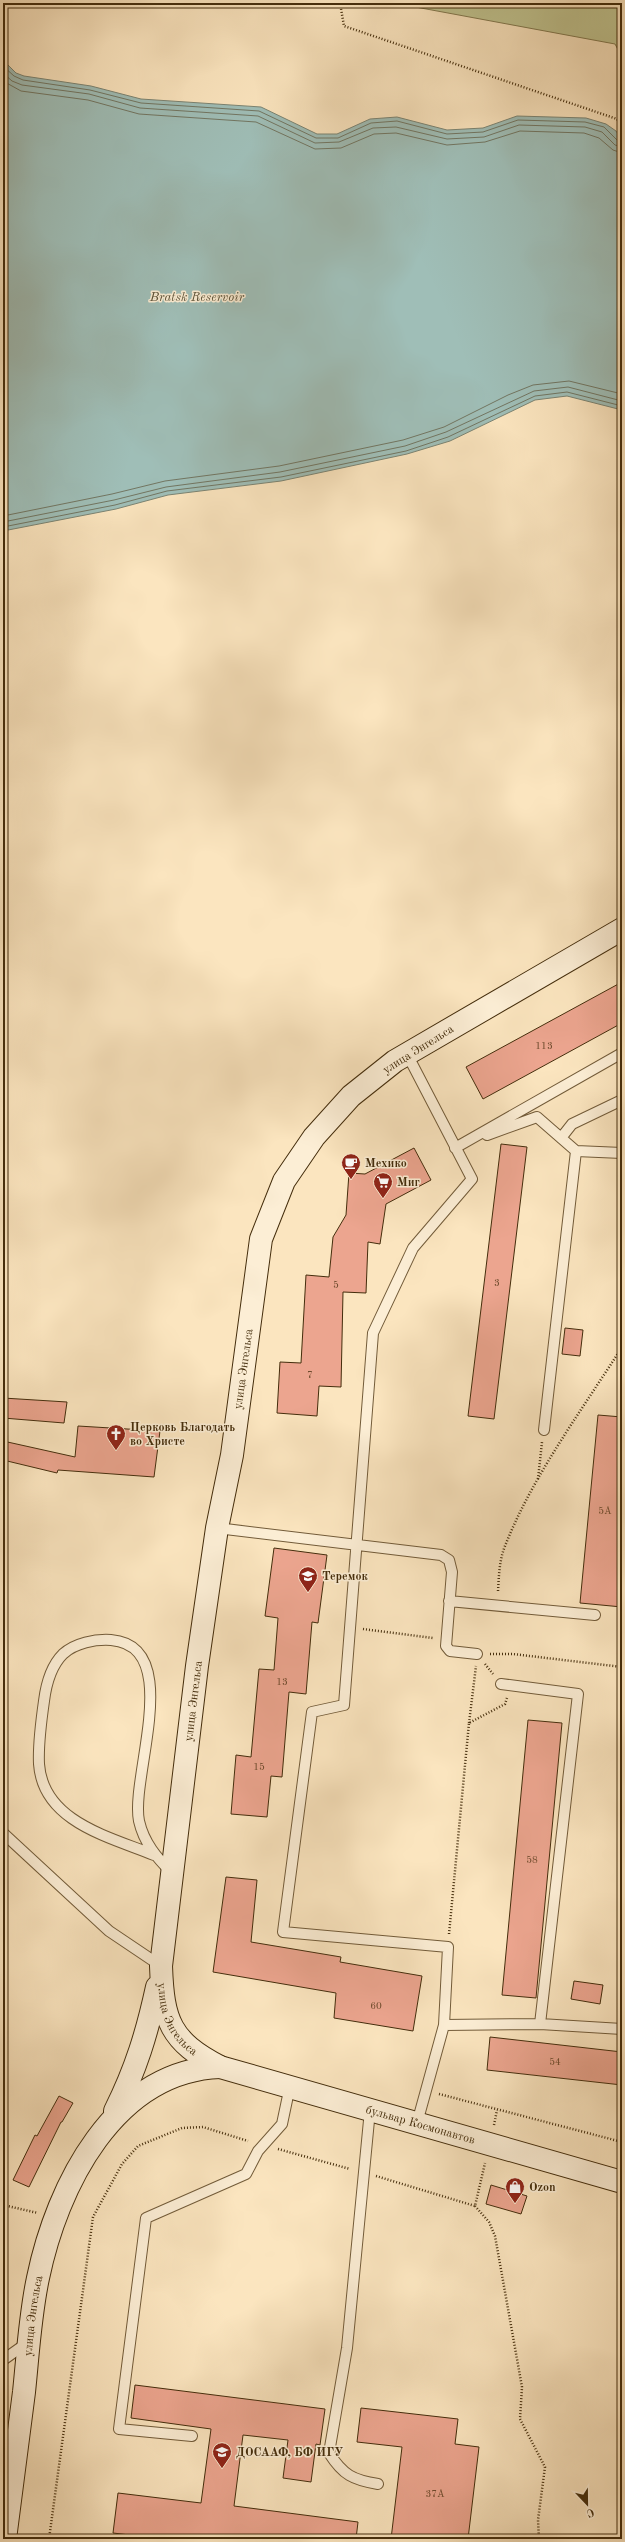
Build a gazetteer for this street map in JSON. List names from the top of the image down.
{
  "streets": {
    "street": ["улица Энгельса", "бульвар Космонавтов"]
  },
  "crossings": [
    ["улица Энгельса", "бульвар Космонавтов"]
  ],
  "water": ["Bratsk Reservoir"],
  "places": {
    "cafe": ["Мехико"],
    "supermarket": ["Миг"],
    "church": ["Церковь Благодать во Христе"],
    "school or university": ["Теремок", "ДОСААФ, БФ ИГУ"],
    "shop": ["Ozon"]
  },
  "house_numbers": [
    "113",
    "3",
    "5",
    "7",
    "5А",
    "13",
    "15",
    "58",
    "60",
    "54",
    "37А"
  ],
  "north": "bottom"
}
